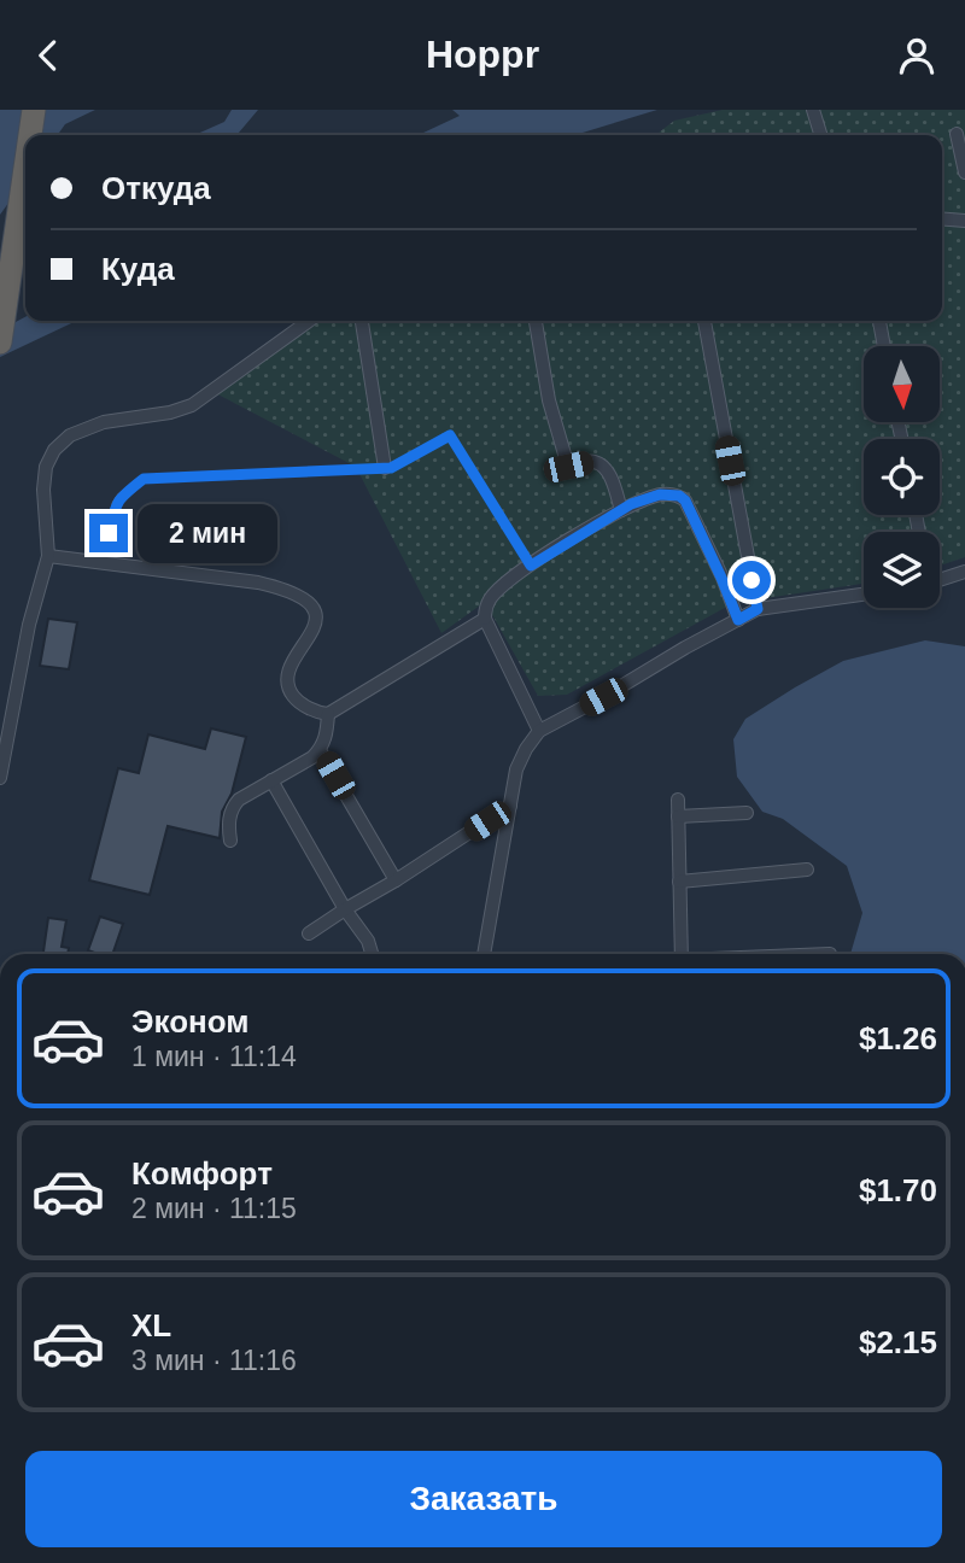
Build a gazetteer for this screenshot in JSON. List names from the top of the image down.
{
  "north": "bottom",
  "page": {
    "header": "Hoppr",
    "banner": ["Откуда", "Куда"],
    "bubble": "2 мин",
    "list": [
      {
        "name": "Эконом",
        "note": "1 мин · 11:14",
        "value": "$1.26"
      },
      {
        "name": "Комфорт",
        "note": "2 мин · 11:15",
        "value": "$1.70"
      },
      {
        "name": "XL",
        "note": "3 мин · 11:16",
        "value": "$2.15"
      }
    ],
    "buttons": "Заказать"
  }
}
